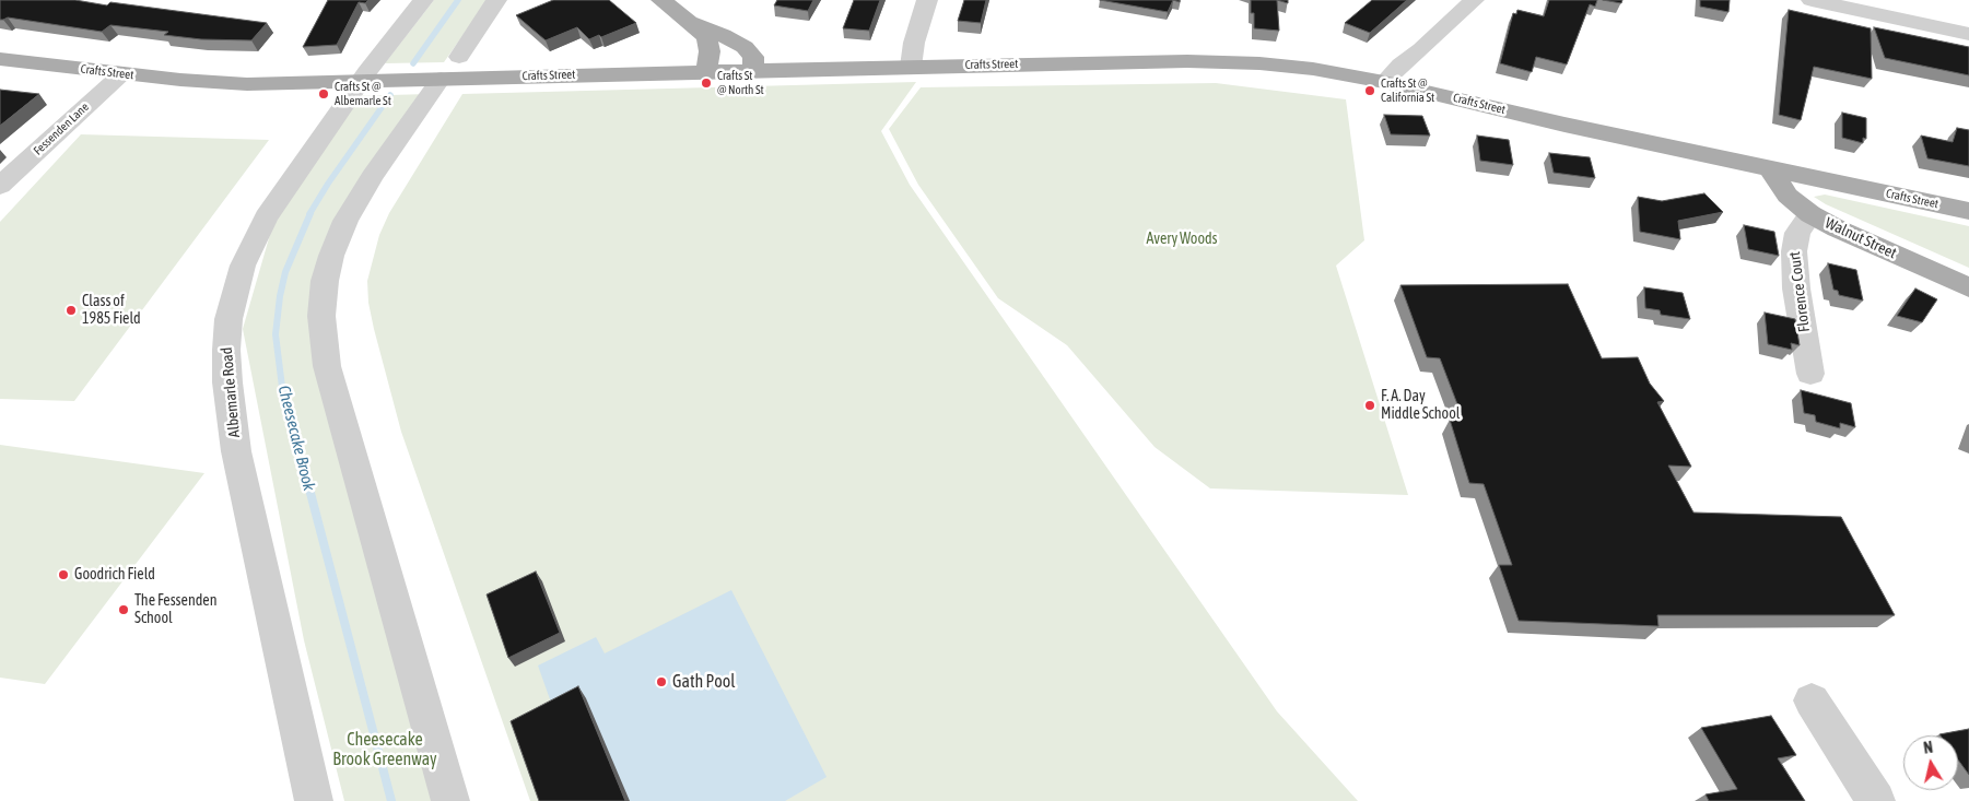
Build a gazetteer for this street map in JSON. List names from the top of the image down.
{
  "streets": {
    "main road": ["Crafts Street", "Walnut Street"],
    "street": ["Fessenden Lane", "Florence Court", "Albemarle Road"]
  },
  "crossings": [
    ["Crafts Street", "Fessenden Lane"],
    ["Crafts Street", "Walnut Street"],
    ["Crafts Street", "Albemarle Road"],
    ["Walnut Street", "Florence Court"]
  ],
  "water": ["Cheesecake Brook"],
  "parks": ["Avery Woods", "Cheesecake Brook Greenway"],
  "places": [
    "Crafts St @ North St",
    "Crafts St @ California St",
    "Crafts St @ Albemarle St",
    "Class of 1985 Field",
    "F. A. Day Middle School",
    "Goodrich Field",
    "The Fessenden School",
    "Gath Pool"
  ],
  "north": "top"
}
